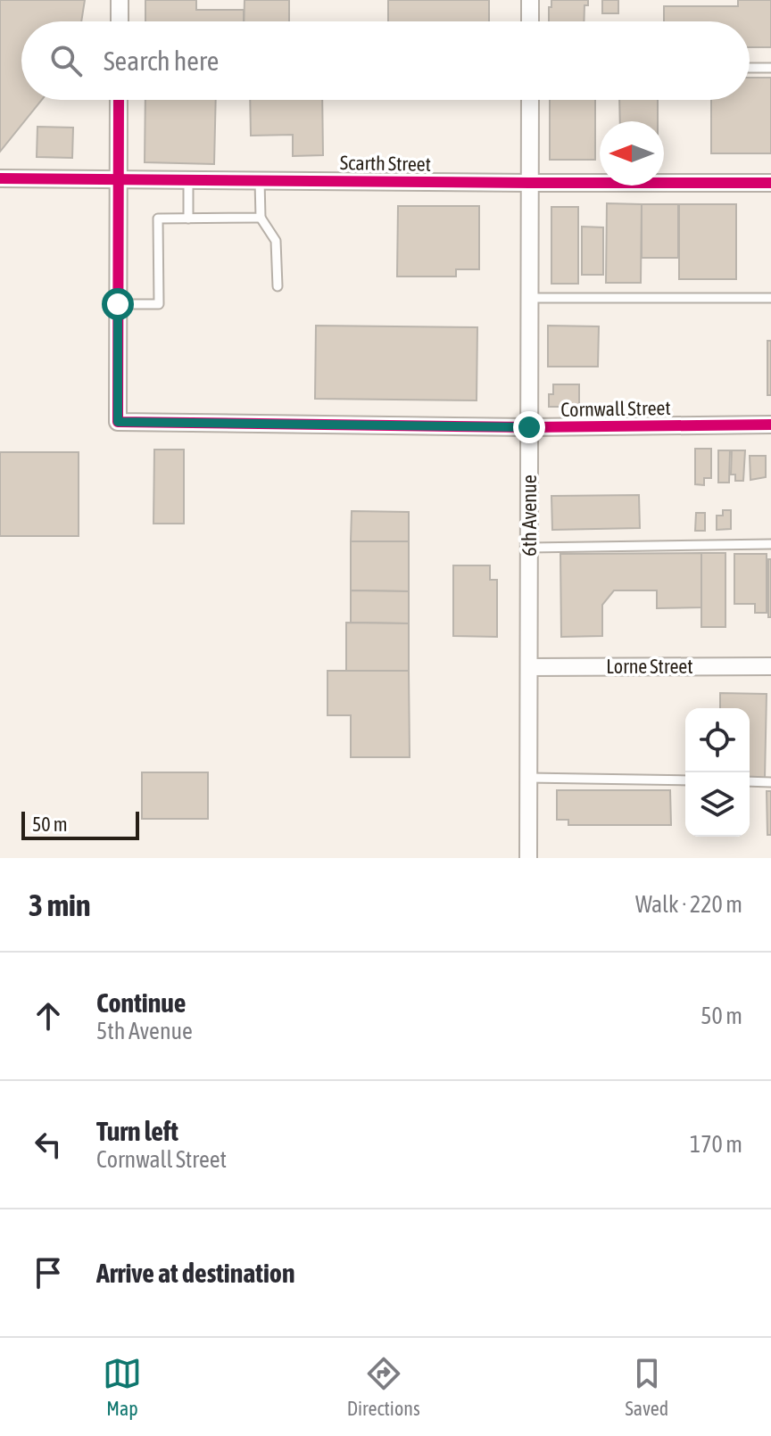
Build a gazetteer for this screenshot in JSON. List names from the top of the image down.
{
  "streets": {
    "street": [
      "Scarth Street",
      "Cornwall Street",
      "6th Avenue",
      "Lorne Street"
    ]
  },
  "crossings": [
    ["Scarth Street", "6th Avenue"],
    ["Cornwall Street", "6th Avenue"],
    ["6th Avenue", "Lorne Street"]
  ],
  "scale_bar": "50 m",
  "north": "left",
  "page": {
    "search": "Search here",
    "scale": "50 m",
    "heading": ["3 min", "Walk · 220 m"],
    "list": [
      ["Continue", "5th Avenue", "50 m"],
      ["Turn left", "Cornwall Street", "170 m"],
      "Arrive at destination"
    ],
    "nav": ["Map", "Directions", "Saved"]
  }
}
